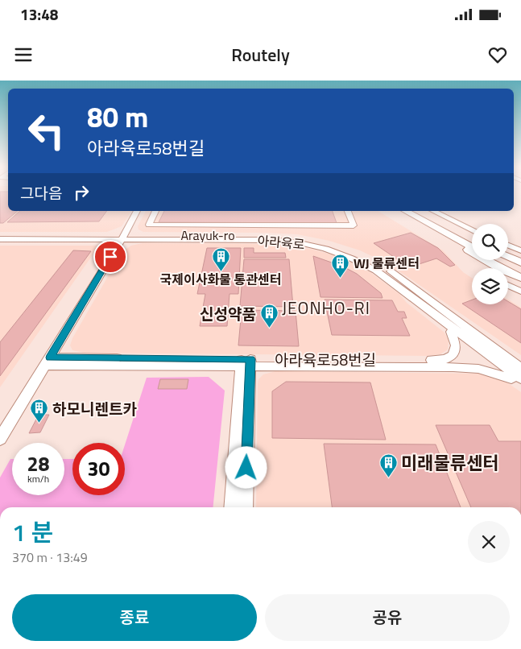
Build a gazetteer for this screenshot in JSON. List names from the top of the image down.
{
  "streets": {
    "street": ["Arayuk-ro", "아라육로", "아라육로58번길"]
  },
  "crossings": [
    ["Arayuk-ro", "아라육로"]
  ],
  "districts": ["JEONHO-RI"],
  "places": {
    "building": [
      "국제이사화물 통관센터",
      "WJ 물류센터",
      "신성약품",
      "하모니렌트카",
      "미래물류센터"
    ]
  },
  "page": {
    "status": "13:48",
    "header": "Routely",
    "turn": ["80 m", "아라육로58번길"],
    "then": "그다음",
    "speed": "28 km/h",
    "limit": "30",
    "heading": ["1 분", "370 m · 13:49"],
    "buttons": ["종료", "공유"]
  }
}
